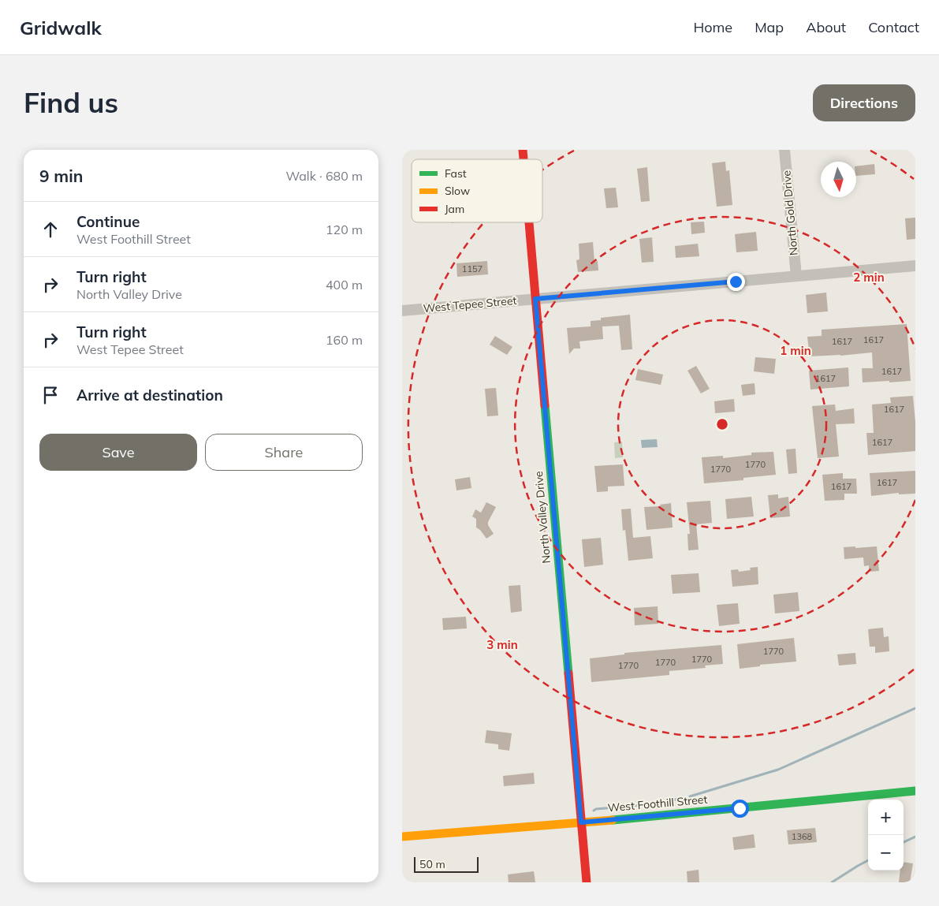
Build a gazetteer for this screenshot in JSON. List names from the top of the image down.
{
  "streets": {
    "street": [
      "North Gold Drive",
      "West Tepee Street",
      "North Valley Drive",
      "West Foothill Street"
    ]
  },
  "crossings": [
    ["North Gold Drive", "West Tepee Street"],
    ["West Tepee Street", "North Valley Drive"],
    ["North Valley Drive", "West Foothill Street"]
  ],
  "house_numbers": [
    "1157",
    "1617",
    "1617",
    "1617",
    "1617",
    "1617",
    "1617",
    "1770",
    "1770",
    "1617",
    "1617",
    "1770",
    "1770",
    "1770",
    "1770",
    "1368"
  ],
  "legend": ["Fast", "Slow", "Jam"],
  "scale_bar": "50 m",
  "north": "bottom",
  "page": {
    "header": "Gridwalk",
    "nav": [
      "Home",
      "Map",
      "About",
      "Contact"
    ],
    "buttons": [
      "Directions",
      ["Save", "Share"]
    ],
    "title": "Find us",
    "heading": ["9 min", "Walk · 680 m"],
    "list": [
      ["Continue", "West Foothill Street", "120 m"],
      ["Turn right", "North Valley Drive", "400 m"],
      ["Turn right", "West Tepee Street", "160 m"],
      "Arrive at destination"
    ],
    "map_buttons": ["+", "−"],
    "scale": "50 m"
  },
  "rings": ["2 min", "1 min", "3 min"]
}
